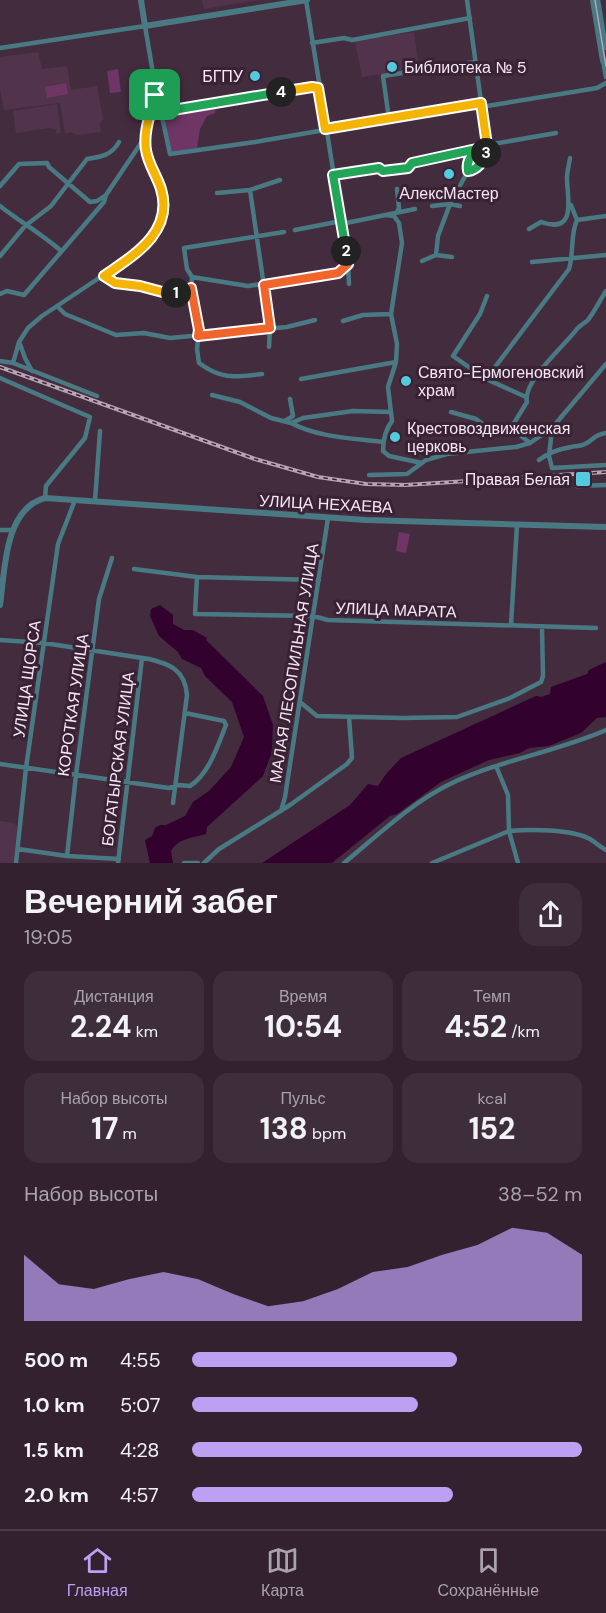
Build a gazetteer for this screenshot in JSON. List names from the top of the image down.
{
  "streets": {
    "street": [
      "УЛИЦА НЕХАЕВА",
      "УЛИЦА МАРАТА",
      "МАЛАЯ ЛЕСОПИЛЬНАЯ УЛИЦА",
      "УЛИЦА ЩОРСА",
      "КОРОТКАЯ УЛИЦА",
      "БОГАТЫРСКАЯ УЛИЦА"
    ]
  },
  "crossings": [
    ["УЛИЦА НЕХАЕВА", "МАЛАЯ ЛЕСОПИЛЬНАЯ УЛИЦА"],
    ["УЛИЦА НЕХАЕВА", "УЛИЦА ЩОРСА"],
    ["УЛИЦА МАРАТА", "МАЛАЯ ЛЕСОПИЛЬНАЯ УЛИЦА"]
  ],
  "places": {
    "other": [
      "Библиотека № 5",
      "БГПУ",
      "АлексМастер",
      "Свято-Ермогеновский храм",
      "Крестовоздвиженская церковь"
    ],
    "transit": ["Правая Белая"]
  },
  "page": {
    "pins": [
      "4",
      "3",
      "2",
      "1"
    ],
    "heading": ["Вечерний забег", "19:05"],
    "stats": [
      ["Дистанция", "2.24 km"],
      ["Время", "10:54"],
      ["Темп", "4:52 /km"],
      ["Набор высоты", "17 m"],
      ["Пульс", "138 bpm"],
      ["kcal", "152"]
    ],
    "chart": ["Набор высоты", "38–52 m"],
    "list": [
      {
        "name": "500 m",
        "note": "4:55"
      },
      {
        "name": "1.0 km",
        "note": "5:07"
      },
      {
        "name": "1.5 km",
        "note": "4:28"
      },
      {
        "name": "2.0 km",
        "note": "4:57"
      }
    ],
    "tabs": ["Главная", "Карта", "Сохранённые"]
  }
}
